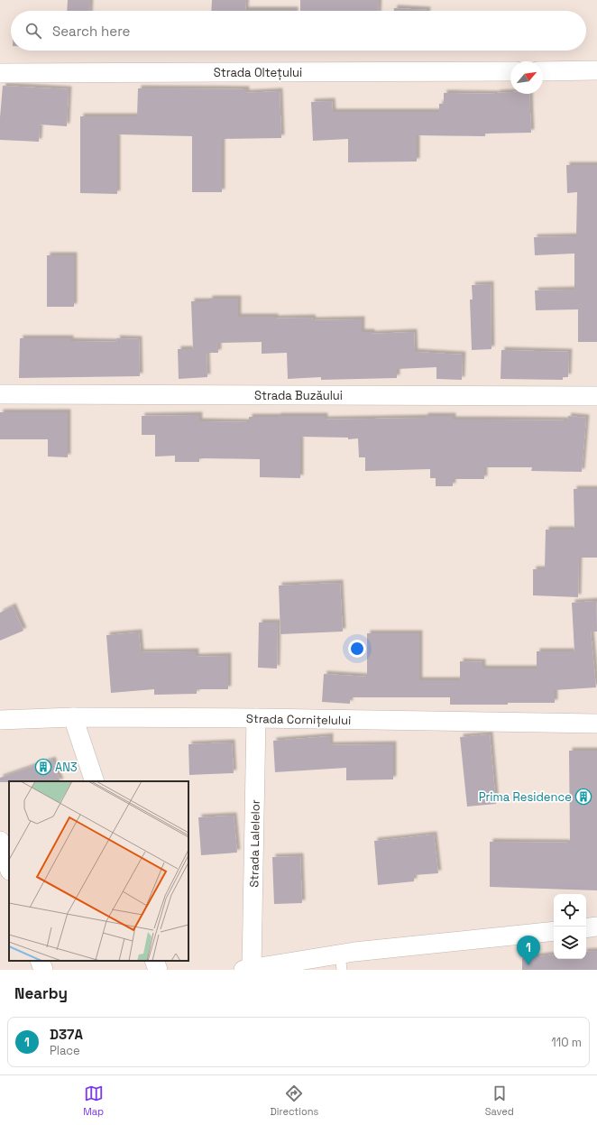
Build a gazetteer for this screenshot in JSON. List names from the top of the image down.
{
  "streets": {
    "street": [
      "Strada Oltețului",
      "Strada Buzăului",
      "Strada Cornițelului",
      "Strada Lalelelor"
    ]
  },
  "crossings": [
    ["Strada Cornițelului", "Strada Lalelelor"]
  ],
  "places": {
    "building": ["AN3", "Prima Residence"]
  },
  "north": "top right",
  "page": {
    "search": "Search here",
    "pins": "1",
    "heading": "Nearby",
    "list": [
      {
        "mark": "1",
        "name": "D37A",
        "note": "Place",
        "value": "110 m"
      }
    ],
    "nav": ["Map", "Directions", "Saved"]
  }
}
